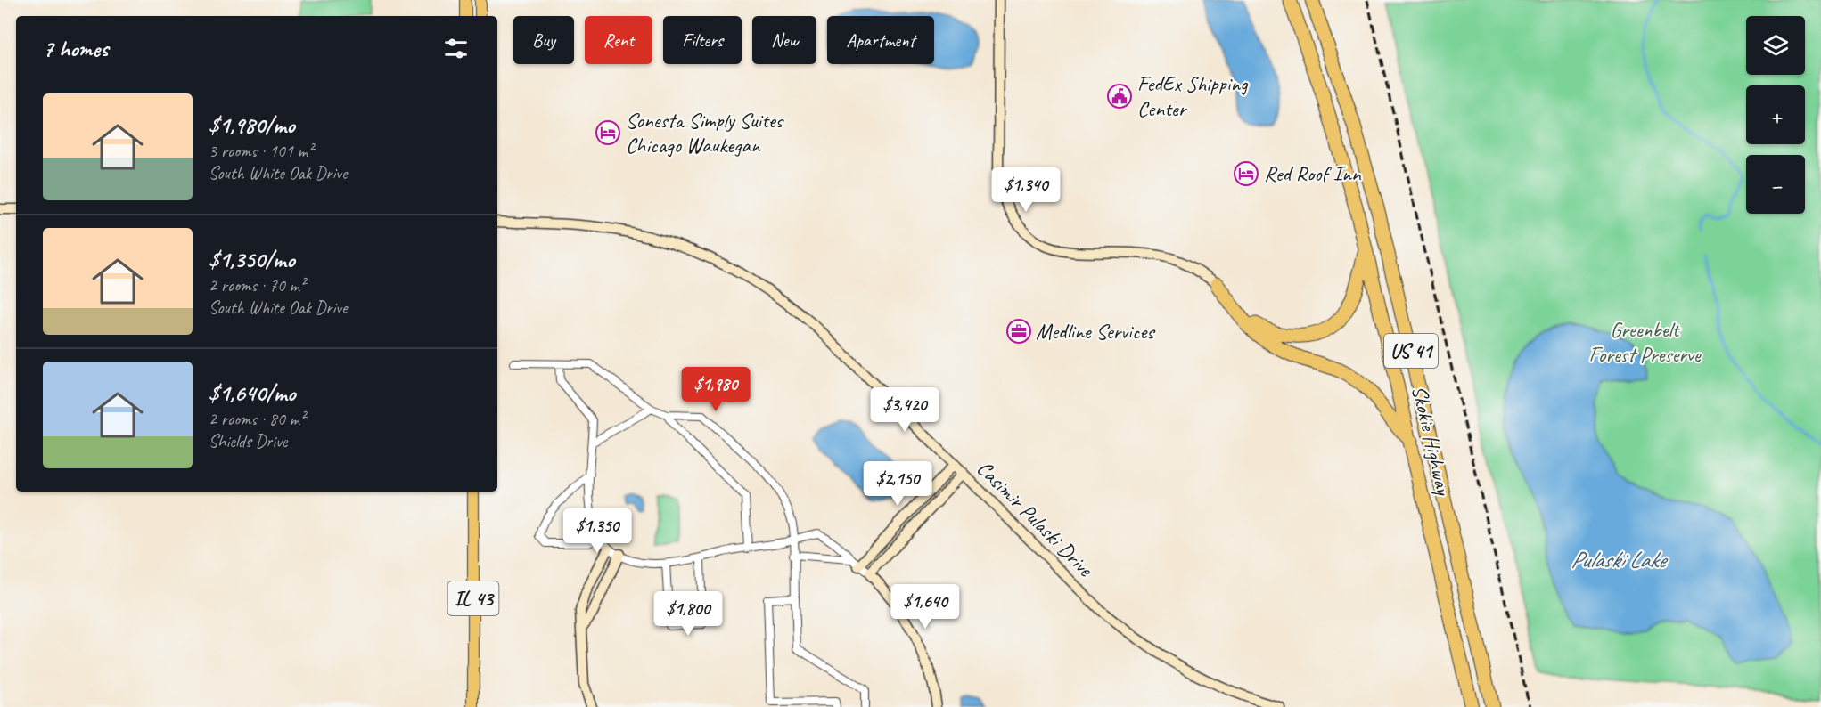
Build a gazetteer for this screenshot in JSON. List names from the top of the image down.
{
  "streets": {
    "highway": ["US 41", "Skokie Highway"],
    "main road": ["IL 43"],
    "street": ["Casimir Pulaski Drive"]
  },
  "water": ["Pulaski Lake"],
  "parks": ["Greenbelt Forest Preserve"],
  "places": {
    "public building": ["FedEx Shipping Center"],
    "hotel": ["Sonesta Simply Suites Chicago Waukegan", "Red Roof Inn"],
    "office": ["Medline Services"]
  },
  "page": {
    "map_buttons": ["+", "−"],
    "chip": [
      "Buy",
      "Rent",
      "Filters",
      "New",
      "Apartment"
    ],
    "heading": "7 homes",
    "list": [
      {
        "name": "$1,980/mo",
        "note": "3 rooms · 101 m² · South White Oak Drive"
      },
      {
        "name": "$1,350/mo",
        "note": "2 rooms · 70 m² · South White Oak Drive"
      },
      {
        "name": "$1,640/mo",
        "note": "2 rooms · 80 m² · Shields Drive"
      }
    ],
    "price": [
      "$1,340",
      "$1,980",
      "$3,420",
      "$2,150",
      "$1,350",
      "$1,640",
      "$1,800"
    ]
  }
}
